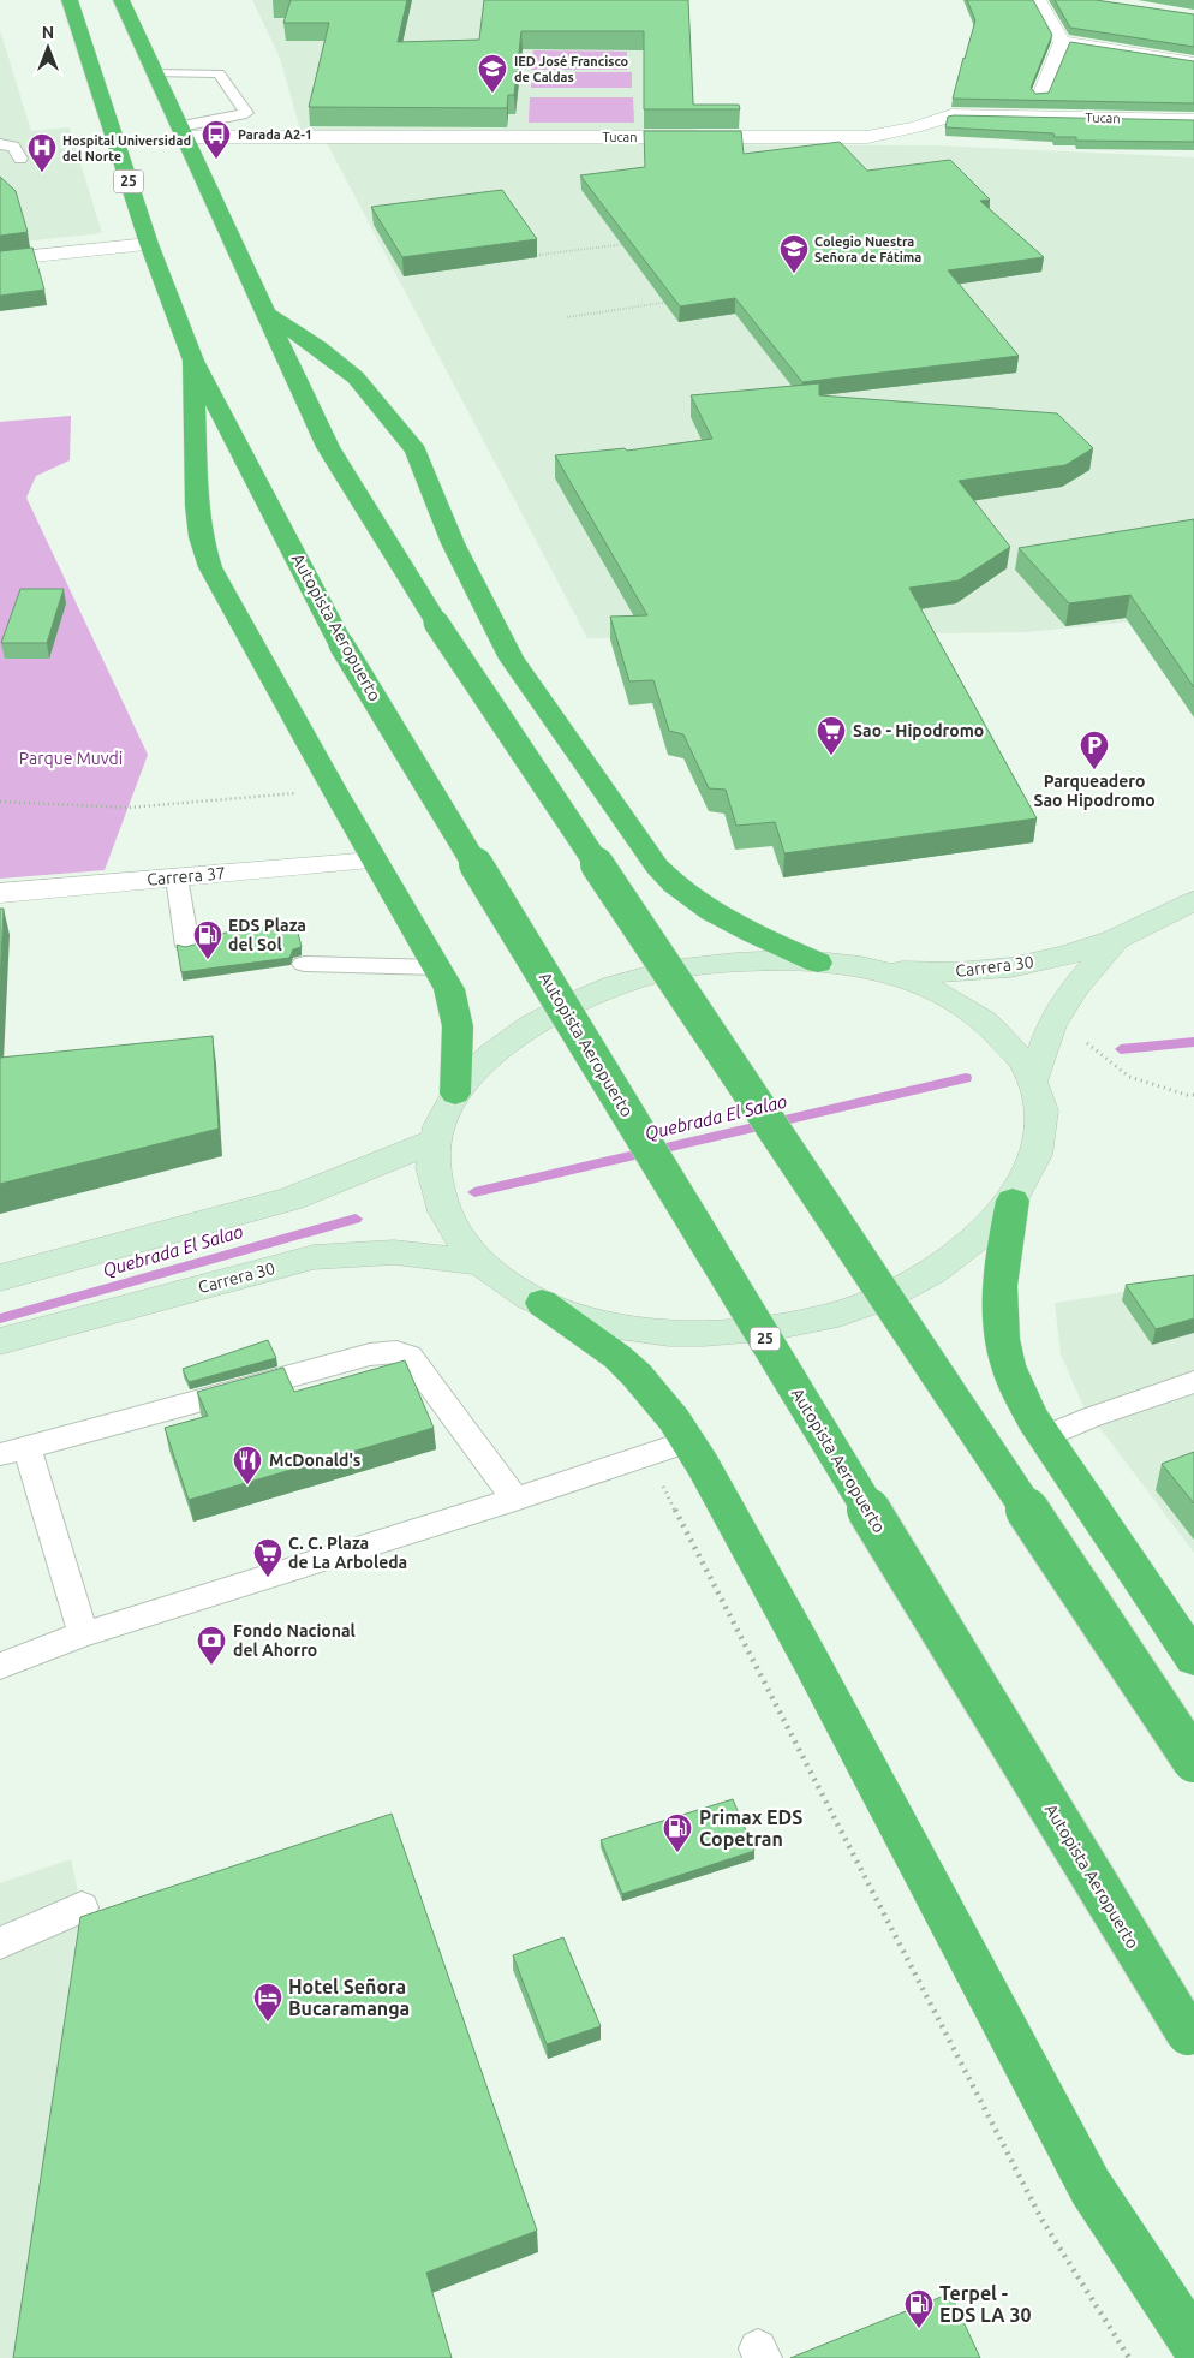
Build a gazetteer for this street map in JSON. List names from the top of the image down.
{
  "streets": {
    "highway": ["25", "Autopista Aeropuerto"],
    "street": ["Tucan", "Carrera 37", "Carrera 30"]
  },
  "water": ["Quebrada El Salao"],
  "parks": ["Parque Muvdi"],
  "places": {
    "school or university": ["IED José Francisco de Caldas", "Colegio Nuestra Señora de Fátima"],
    "bus stop": ["Parada A2-1"],
    "hospital": ["Hospital Universidad del Norte"],
    "supermarket": ["Sao - Hipodromo", "C. C. Plaza de La Arboleda"],
    "parking": ["Parqueadero Sao Hipodromo"],
    "fuel station": ["EDS Plaza del Sol", "Primax EDS Copetran", "Terpel - EDS LA 30"],
    "restaurant": ["McDonald's"],
    "bank": ["Fondo Nacional del Ahorro"],
    "hotel": ["Hotel Señora Bucaramanga"]
  },
  "north": "top"
}
